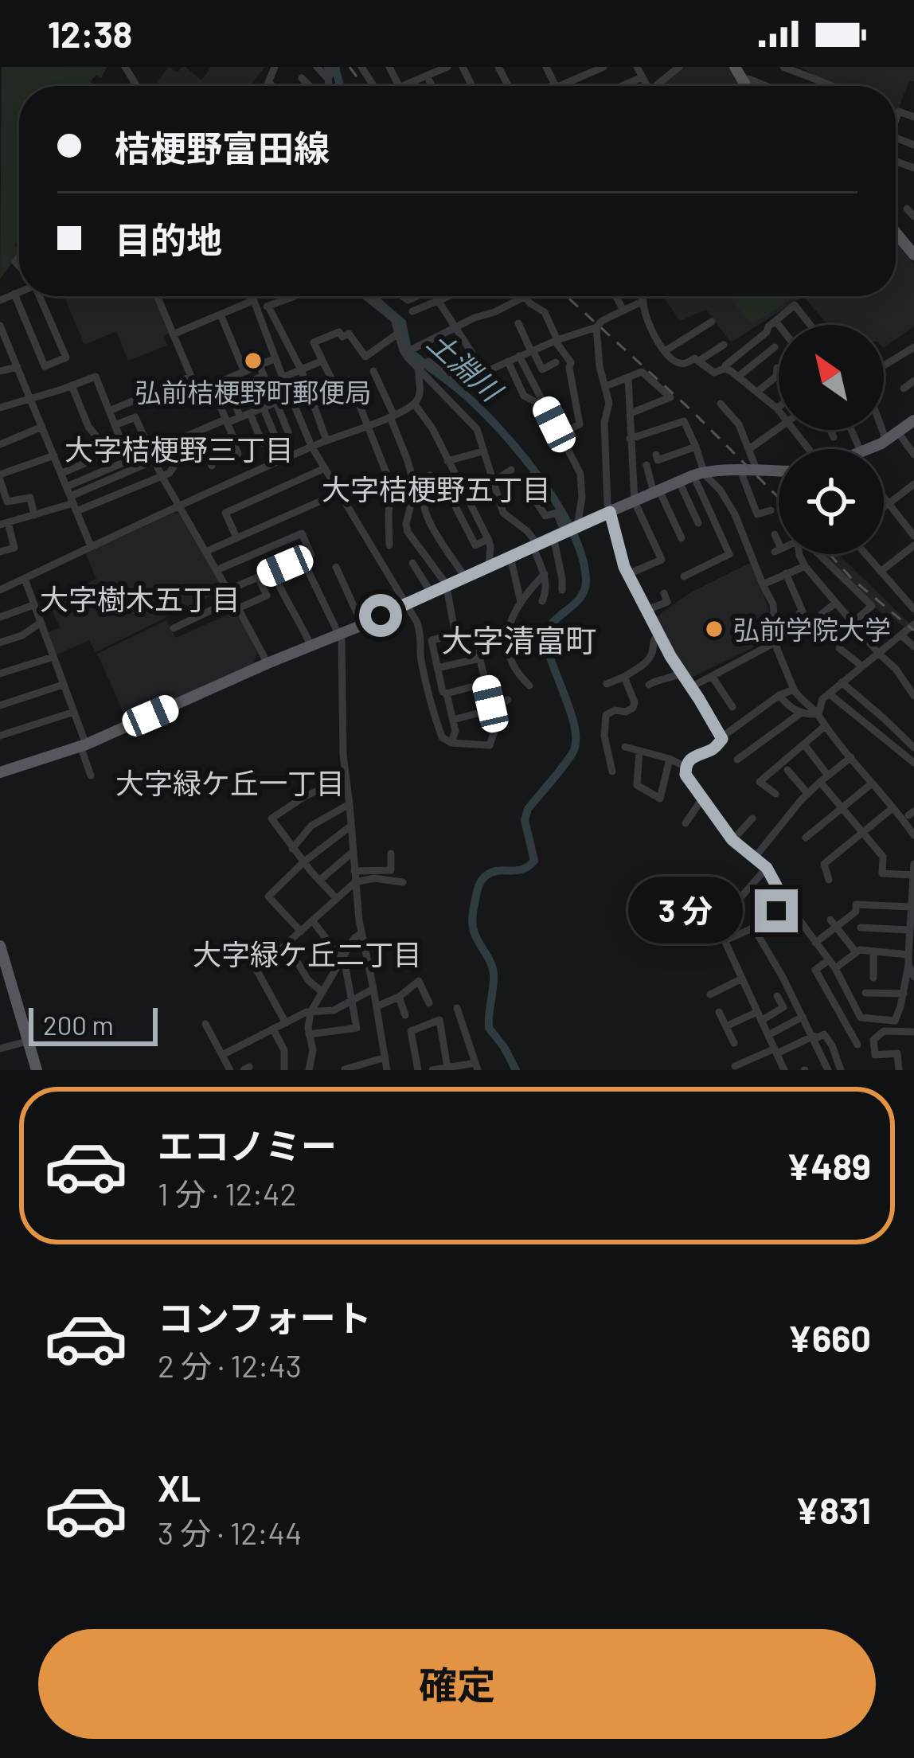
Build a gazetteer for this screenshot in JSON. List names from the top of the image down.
{
  "districts": [
    "大字桔梗野三丁目",
    "大字桔梗野五丁目",
    "大字樹木五丁目",
    "大字清富町",
    "大字緑ケ丘一丁目",
    "大字緑ケ丘二丁目"
  ],
  "water": ["土淵川"],
  "places": ["弘前桔梗野町郵便局", "弘前学院大学"],
  "scale_bar": "200 m",
  "north": "top left",
  "page": {
    "status": "12:38",
    "banner": ["桔梗野富田線", "目的地"],
    "bubble": "3 分",
    "scale": "200 m",
    "list": [
      {
        "name": "エコノミー",
        "note": "1 分 · 12:42",
        "value": "¥489"
      },
      {
        "name": "コンフォート",
        "note": "2 分 · 12:43",
        "value": "¥660"
      },
      {
        "name": "XL",
        "note": "3 分 · 12:44",
        "value": "¥831"
      }
    ],
    "buttons": "確定"
  }
}
